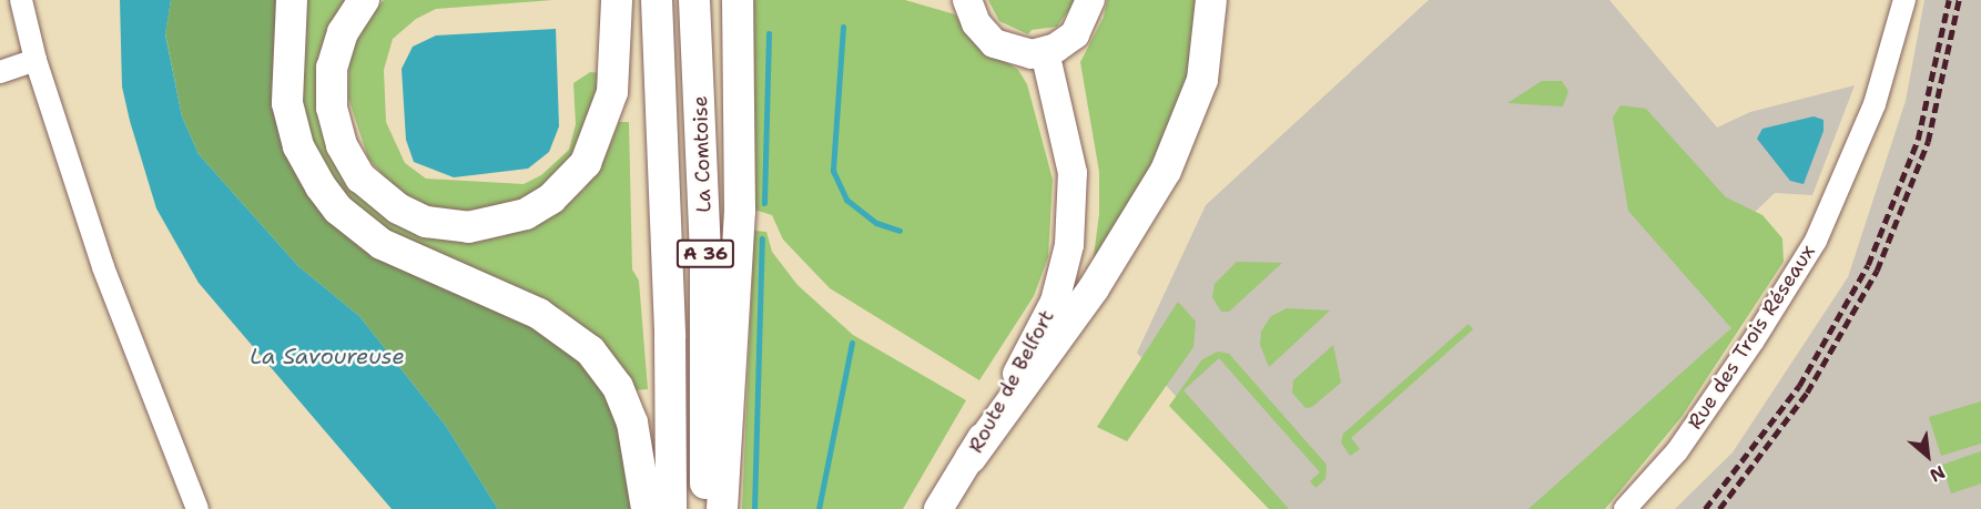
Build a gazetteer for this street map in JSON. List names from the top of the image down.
{
  "streets": {
    "highway": ["La Comtoise", "A 36"],
    "main road": ["Route de Belfort"],
    "street": ["Rue des Trois Réseaux"]
  },
  "water": ["La Savoureuse"],
  "north": "bottom right"
}
